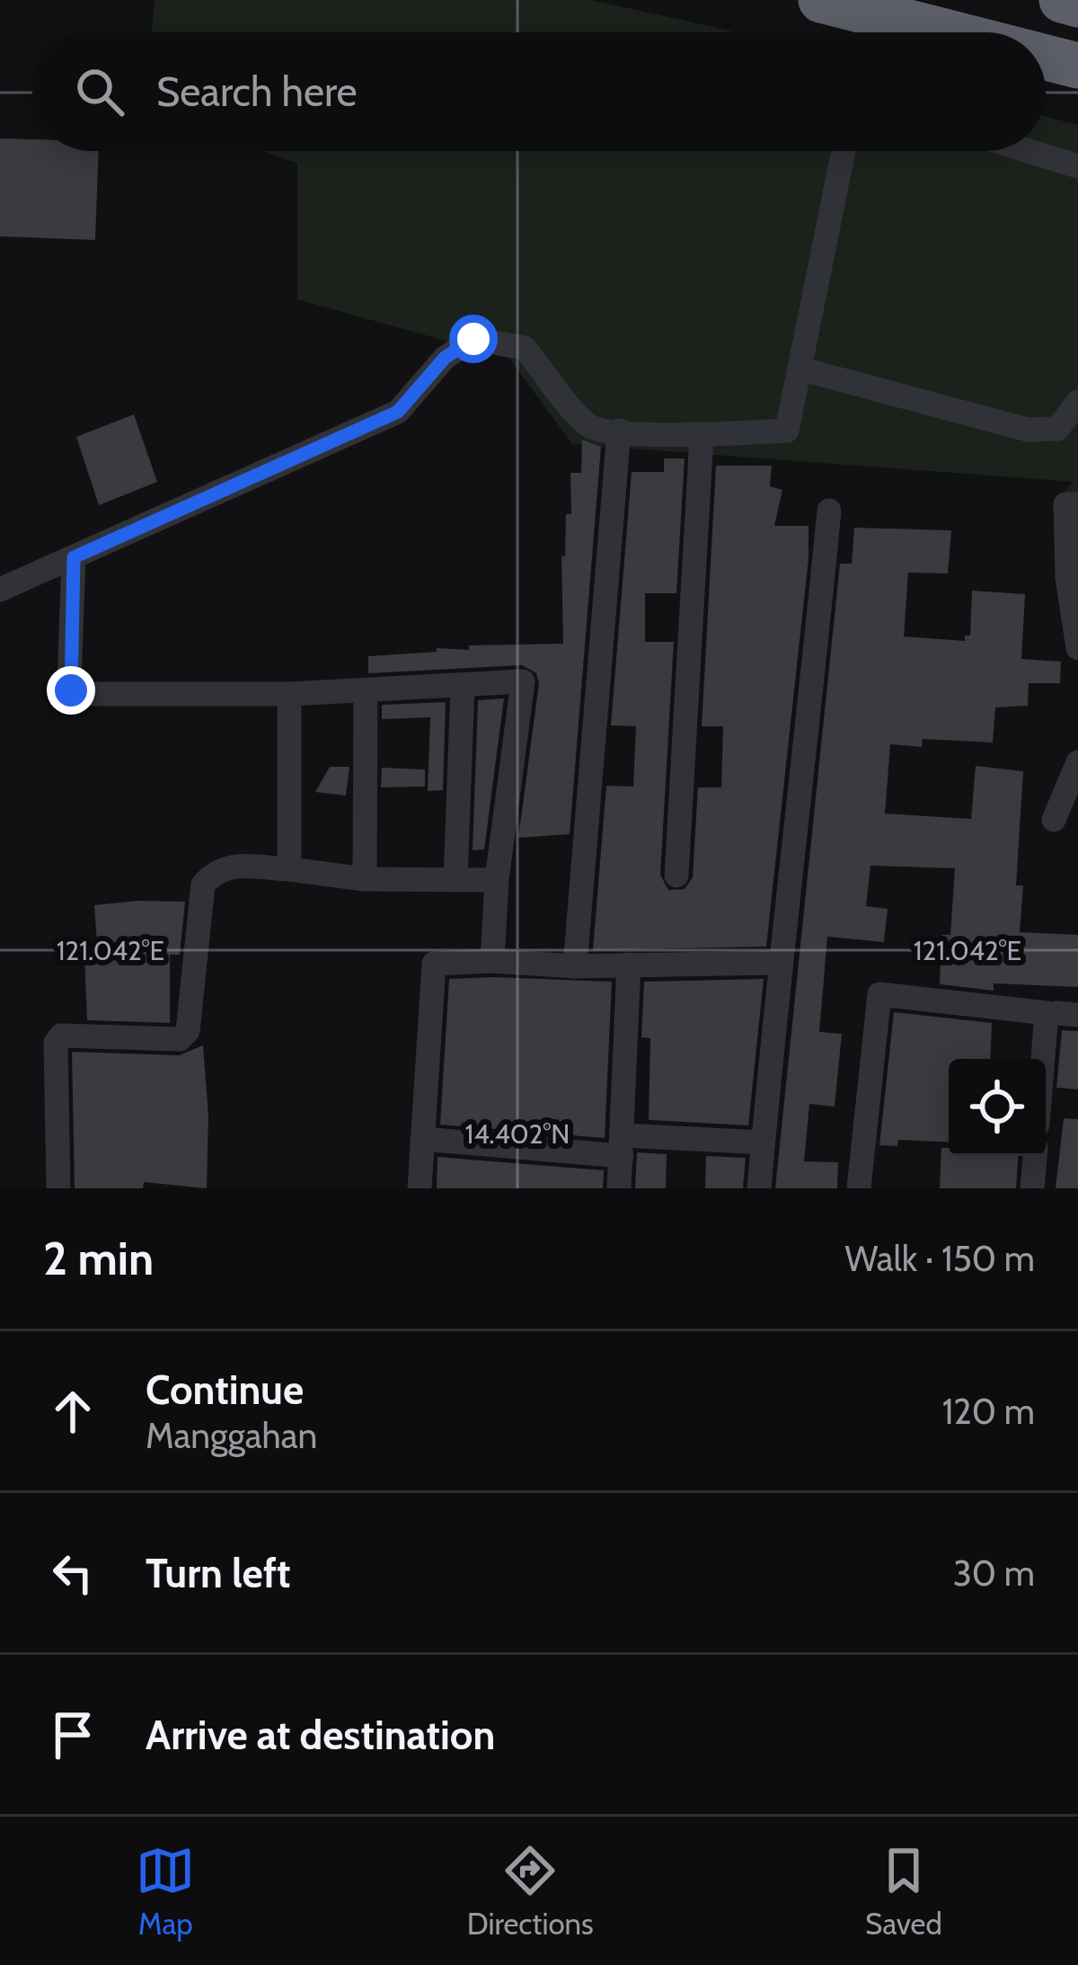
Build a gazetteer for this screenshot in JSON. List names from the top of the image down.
{
  "page": {
    "search": "Search here",
    "heading": ["2 min", "Walk · 150 m"],
    "list": [
      ["Continue", "Manggahan", "120 m"],
      ["Turn left", "30 m"],
      "Arrive at destination"
    ],
    "nav": ["Map", "Directions", "Saved"]
  },
  "coordinates": ["121.042°E", "14.402°N"]
}
